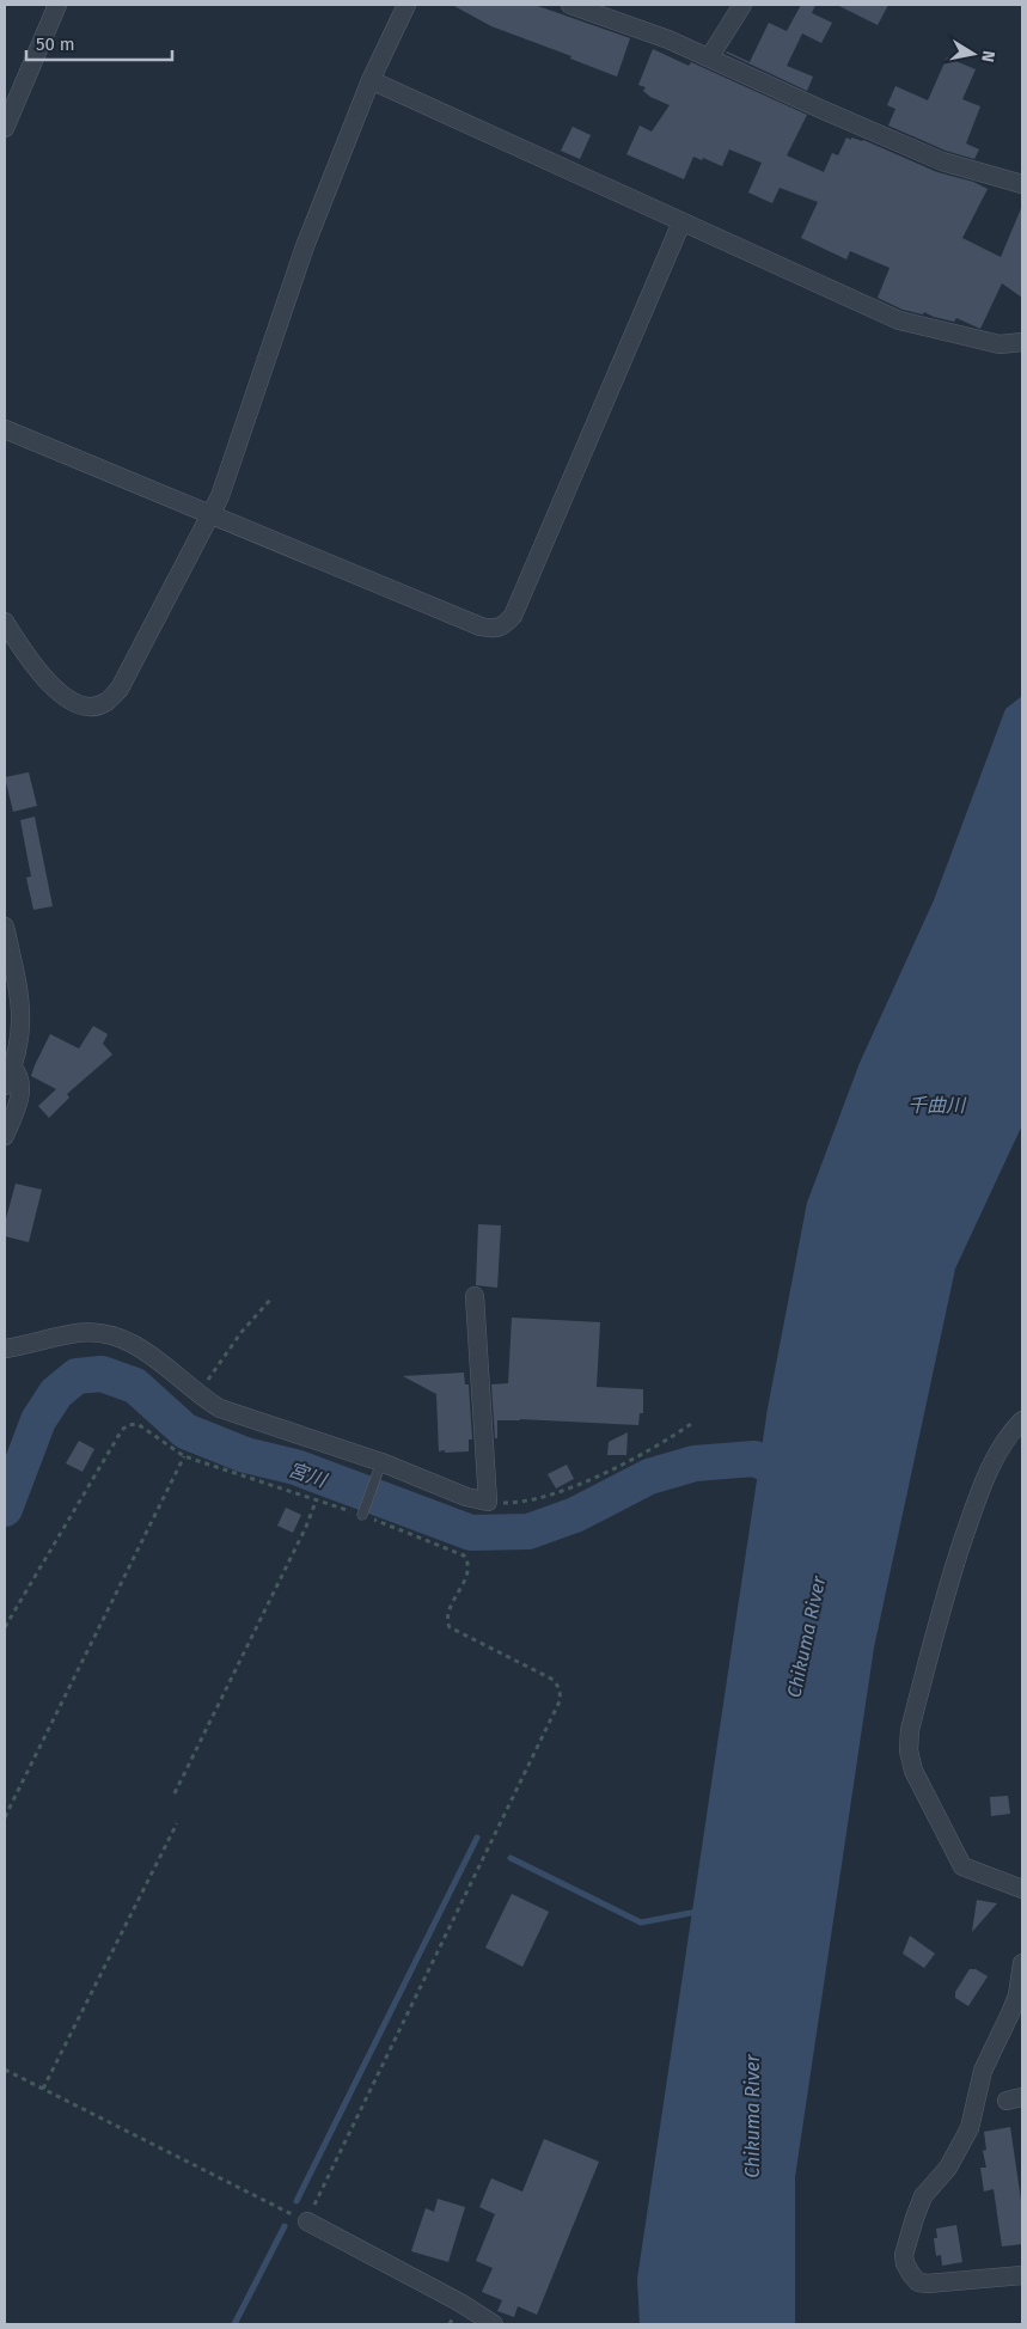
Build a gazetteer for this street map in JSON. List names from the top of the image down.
{
  "water": ["千曲川", "宮川", "Chikuma River"],
  "scale_bar": "50 m",
  "north": "right"
}
